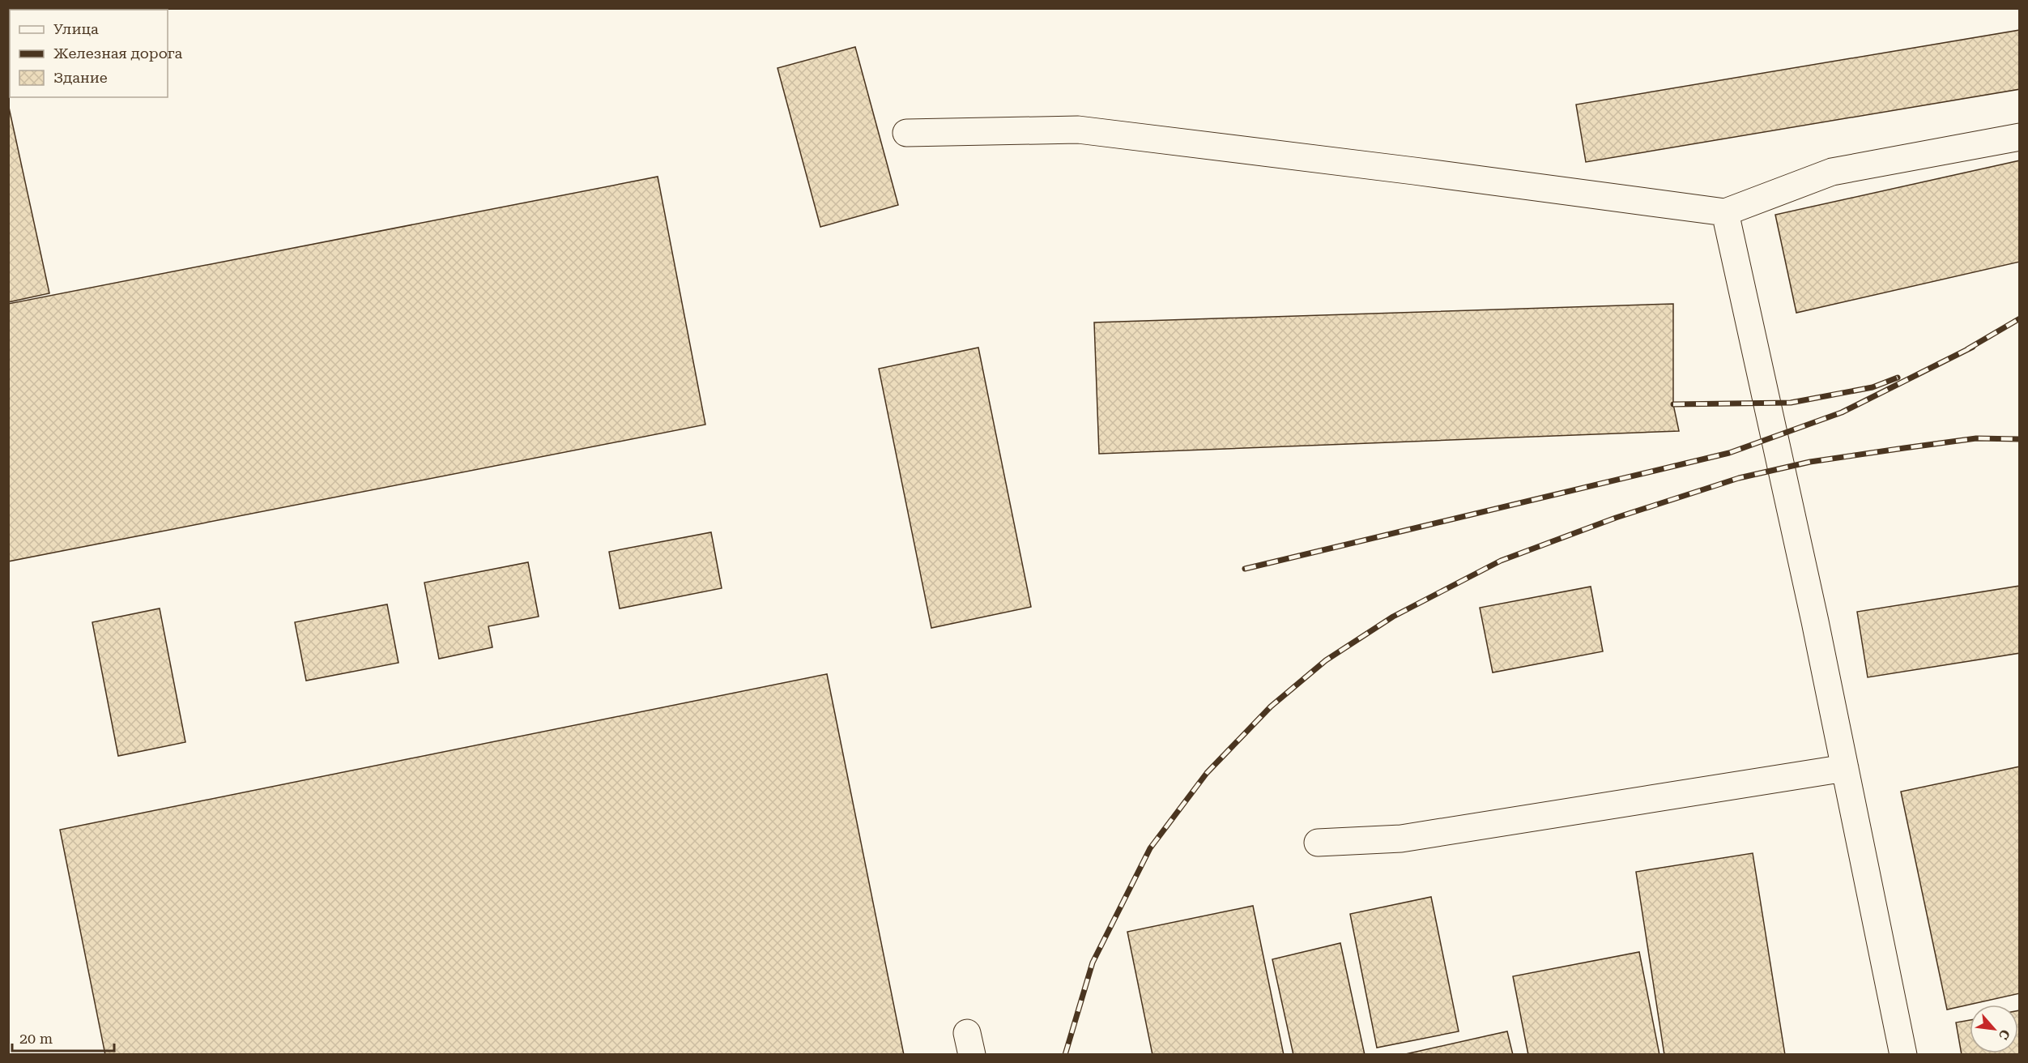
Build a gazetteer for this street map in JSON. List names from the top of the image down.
{
  "legend": ["Улица", "Железная дорога", "Здание"],
  "scale_bar": "20 m",
  "north": "bottom right"
}
